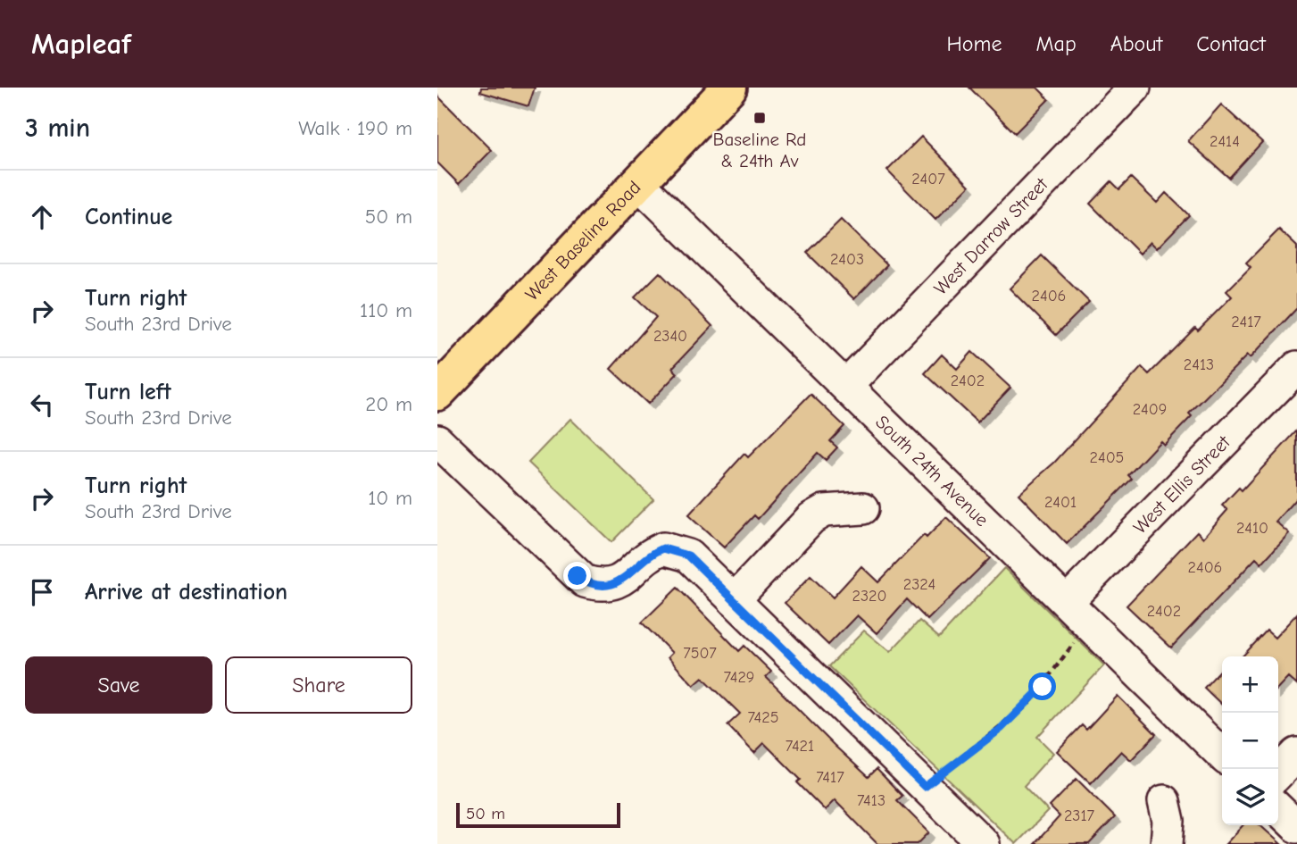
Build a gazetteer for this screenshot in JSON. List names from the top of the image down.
{
  "streets": {
    "main road": ["West Baseline Road"],
    "street": ["West Darrow Street", "South 24th Avenue", "West Ellis Street"]
  },
  "crossings": [
    ["West Darrow Street", "South 24th Avenue"],
    ["West Baseline Road", "South 24th Avenue"],
    ["South 24th Avenue", "West Ellis Street"]
  ],
  "places": {
    "transit": ["Baseline Rd & 24th Av"]
  },
  "house_numbers": [
    "2414",
    "2407",
    "2403",
    "2406",
    "2417",
    "2340",
    "2413",
    "2402",
    "2409",
    "2405",
    "2401",
    "2410",
    "2406",
    "2324",
    "2320",
    "2402",
    "7507",
    "7429",
    "7425",
    "7421",
    "7417",
    "7413",
    "2317"
  ],
  "scale_bar": "50 m",
  "page": {
    "header": "Mapleaf",
    "nav": [
      "Home",
      "Map",
      "About",
      "Contact"
    ],
    "heading": ["3 min", "Walk · 190 m"],
    "list": [
      ["Continue", "50 m"],
      ["Turn right", "South 23rd Drive", "110 m"],
      ["Turn left", "South 23rd Drive", "20 m"],
      ["Turn right", "South 23rd Drive", "10 m"],
      "Arrive at destination"
    ],
    "buttons": ["Save", "Share"],
    "map_buttons": ["+", "−"],
    "scale": "50 m"
  }
}
